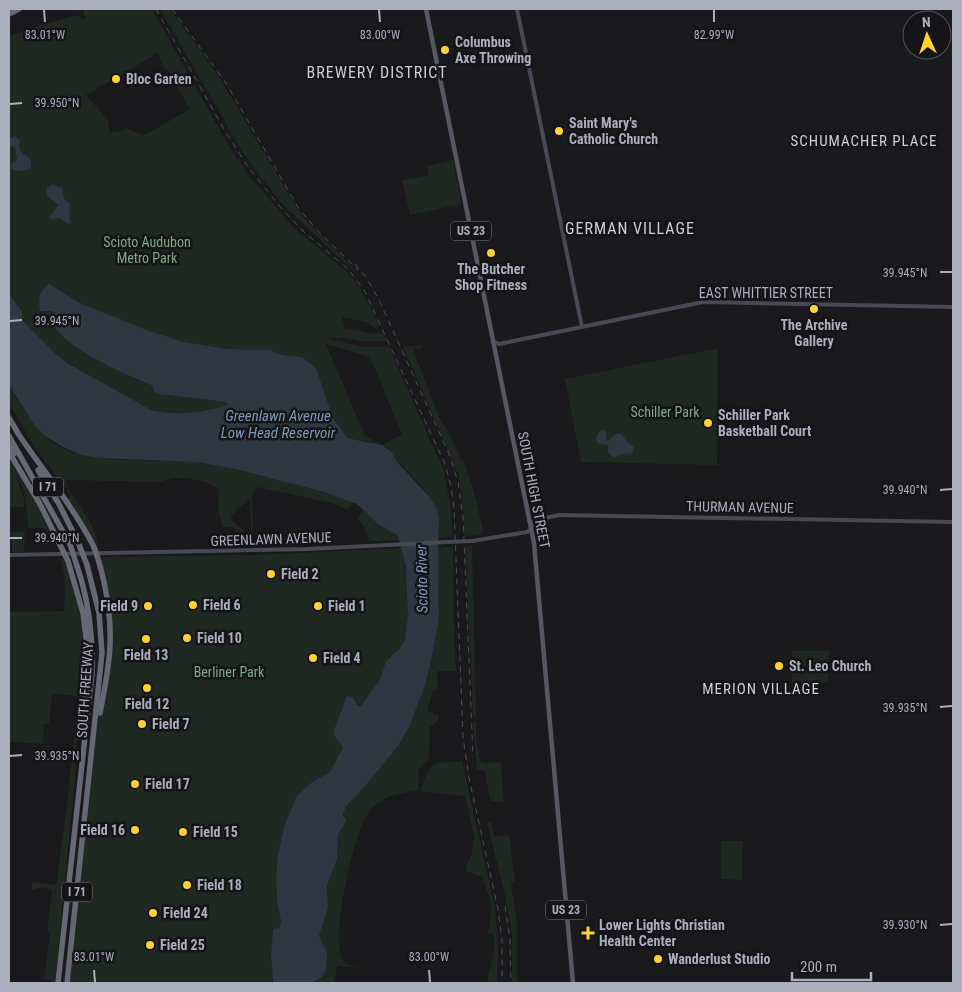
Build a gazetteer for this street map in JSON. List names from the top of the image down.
{
  "streets": {
    "highway": ["I 71", "SOUTH FREEWAY"],
    "main road": ["US 23", "SOUTH HIGH STREET"],
    "street": ["EAST WHITTIER STREET", "THURMAN AVENUE", "GREENLAWN AVENUE"]
  },
  "crossings": [
    ["EAST WHITTIER STREET", "SOUTH HIGH STREET"],
    ["SOUTH HIGH STREET", "THURMAN AVENUE"],
    ["SOUTH HIGH STREET", "GREENLAWN AVENUE"],
    ["THURMAN AVENUE", "GREENLAWN AVENUE"]
  ],
  "districts": [
    "BREWERY DISTRICT",
    "SCHUMACHER PLACE",
    "GERMAN VILLAGE",
    "MERION VILLAGE"
  ],
  "water": ["Greenlawn Avenue Low Head Reservoir", "Scioto River"],
  "parks": ["Scioto Audubon Metro Park", "Schiller Park", "Berliner Park"],
  "places": {
    "other": [
      "Columbus Axe Throwing",
      "Bloc Garten",
      "Saint Mary's Catholic Church",
      "The Butcher Shop Fitness",
      "The Archive Gallery",
      "Schiller Park Basketball Court",
      "Field 2",
      "Field 6",
      "Field 9",
      "Field 1",
      "Field 10",
      "Field 13",
      "Field 4",
      "St. Leo Church",
      "Field 12",
      "Field 7",
      "Field 17",
      "Field 16",
      "Field 15",
      "Field 18",
      "Field 24",
      "Field 25",
      "Wanderlust Studio"
    ],
    "health": ["Lower Lights Christian Health Center"]
  },
  "scale_bar": "200 m",
  "north": "top",
  "coordinates": [
    "83.01°W",
    "83.00°W",
    "82.99°W",
    "39.950°N",
    "39.945°N",
    "39.940°N",
    "39.935°N",
    "39.930°N"
  ]
}
